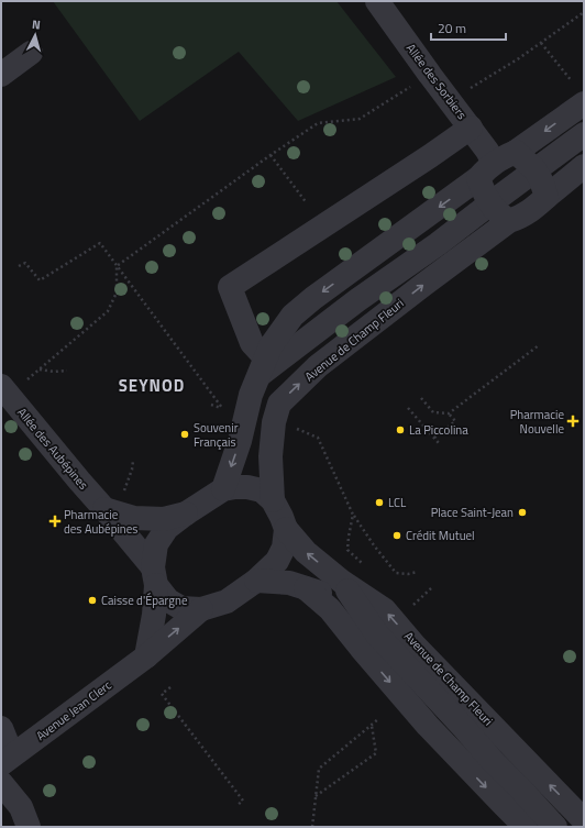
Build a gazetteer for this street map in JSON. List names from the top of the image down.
{
  "streets": {
    "street": [
      "Allée des Sorbiers",
      "Avenue de Champ Fleuri",
      "Allée des Aubépines",
      "Avenue Jean Clerc"
    ]
  },
  "crossings": [
    ["Avenue de Champ Fleuri", "Allée des Aubépines"],
    ["Avenue de Champ Fleuri", "Avenue Jean Clerc"],
    ["Allée des Aubépines", "Avenue Jean Clerc"]
  ],
  "districts": ["SEYNOD"],
  "places": {
    "health": ["Pharmacie Nouvelle", "Pharmacie des Aubépines"],
    "other": [
      "La Piccolina",
      "Souvenir Français",
      "LCL",
      "Place Saint-Jean",
      "Crédit Mutuel",
      "Caisse d'Épargne"
    ]
  },
  "scale_bar": "20 m",
  "north": "top"
}
